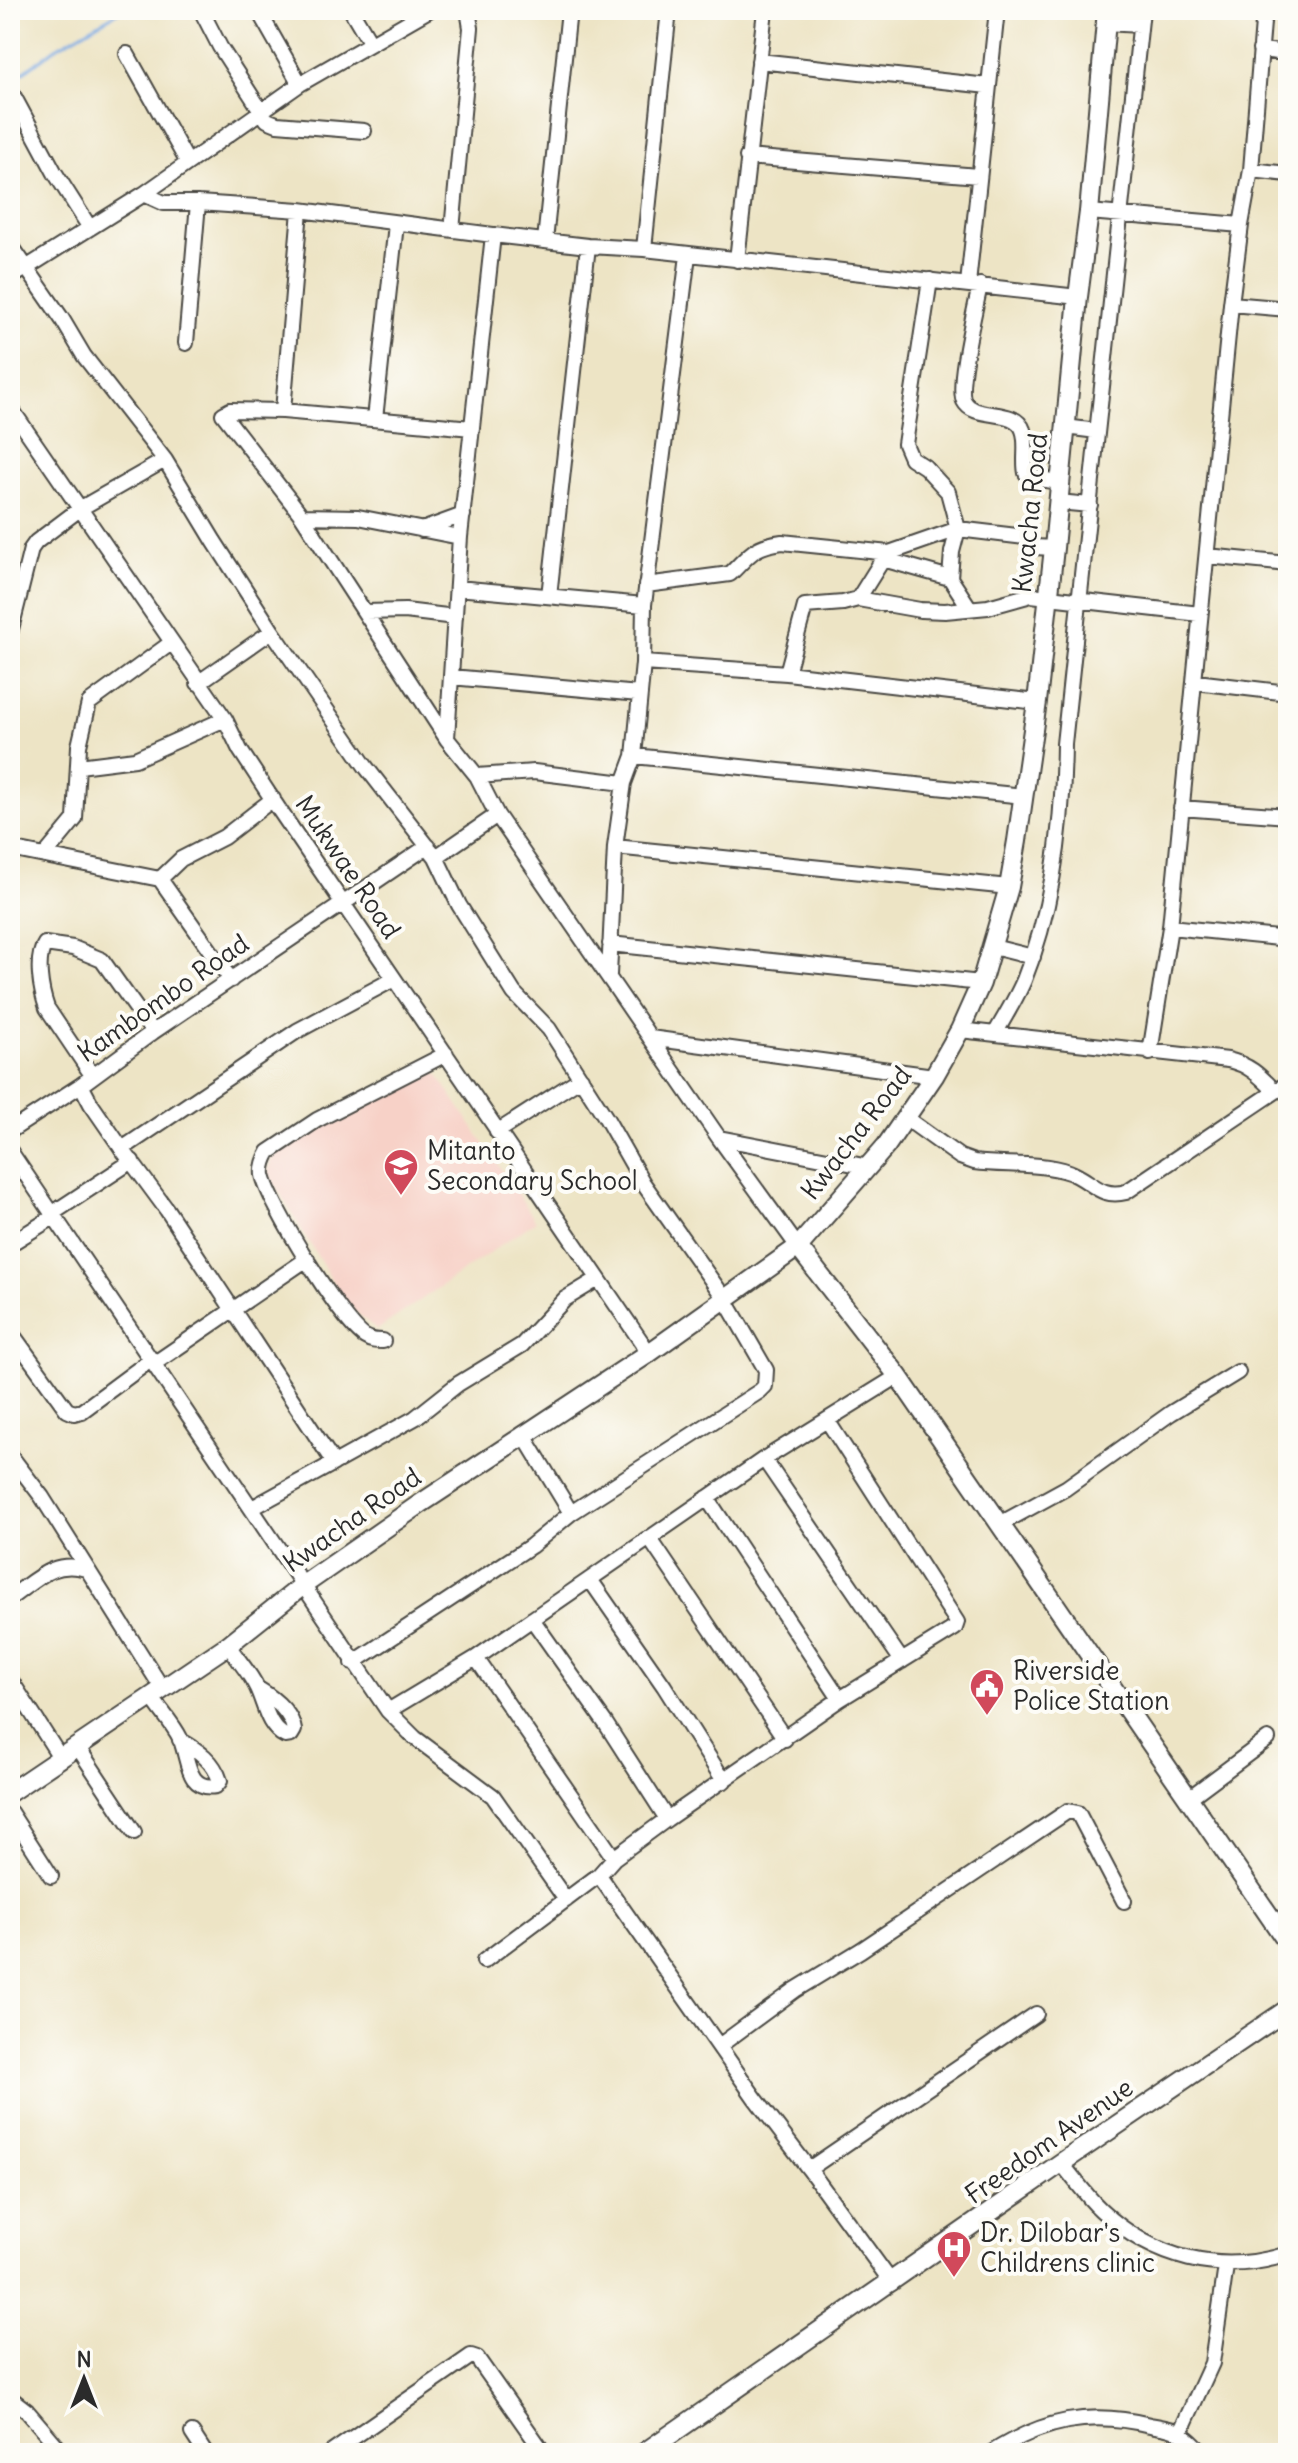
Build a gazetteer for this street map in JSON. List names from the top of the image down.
{
  "streets": {
    "main road": ["Kwacha Road", "Freedom Avenue"],
    "street": ["Mukwae Road", "Kambombo Road"]
  },
  "crossings": [
    ["Kwacha Road", "Mukwae Road"],
    ["Mukwae Road", "Kambombo Road"]
  ],
  "places": {
    "school or university": ["Mitanto Secondary School"],
    "public building": ["Riverside Police Station"],
    "hospital": ["Dr. Dilobar's Childrens clinic"]
  },
  "north": "top"
}
